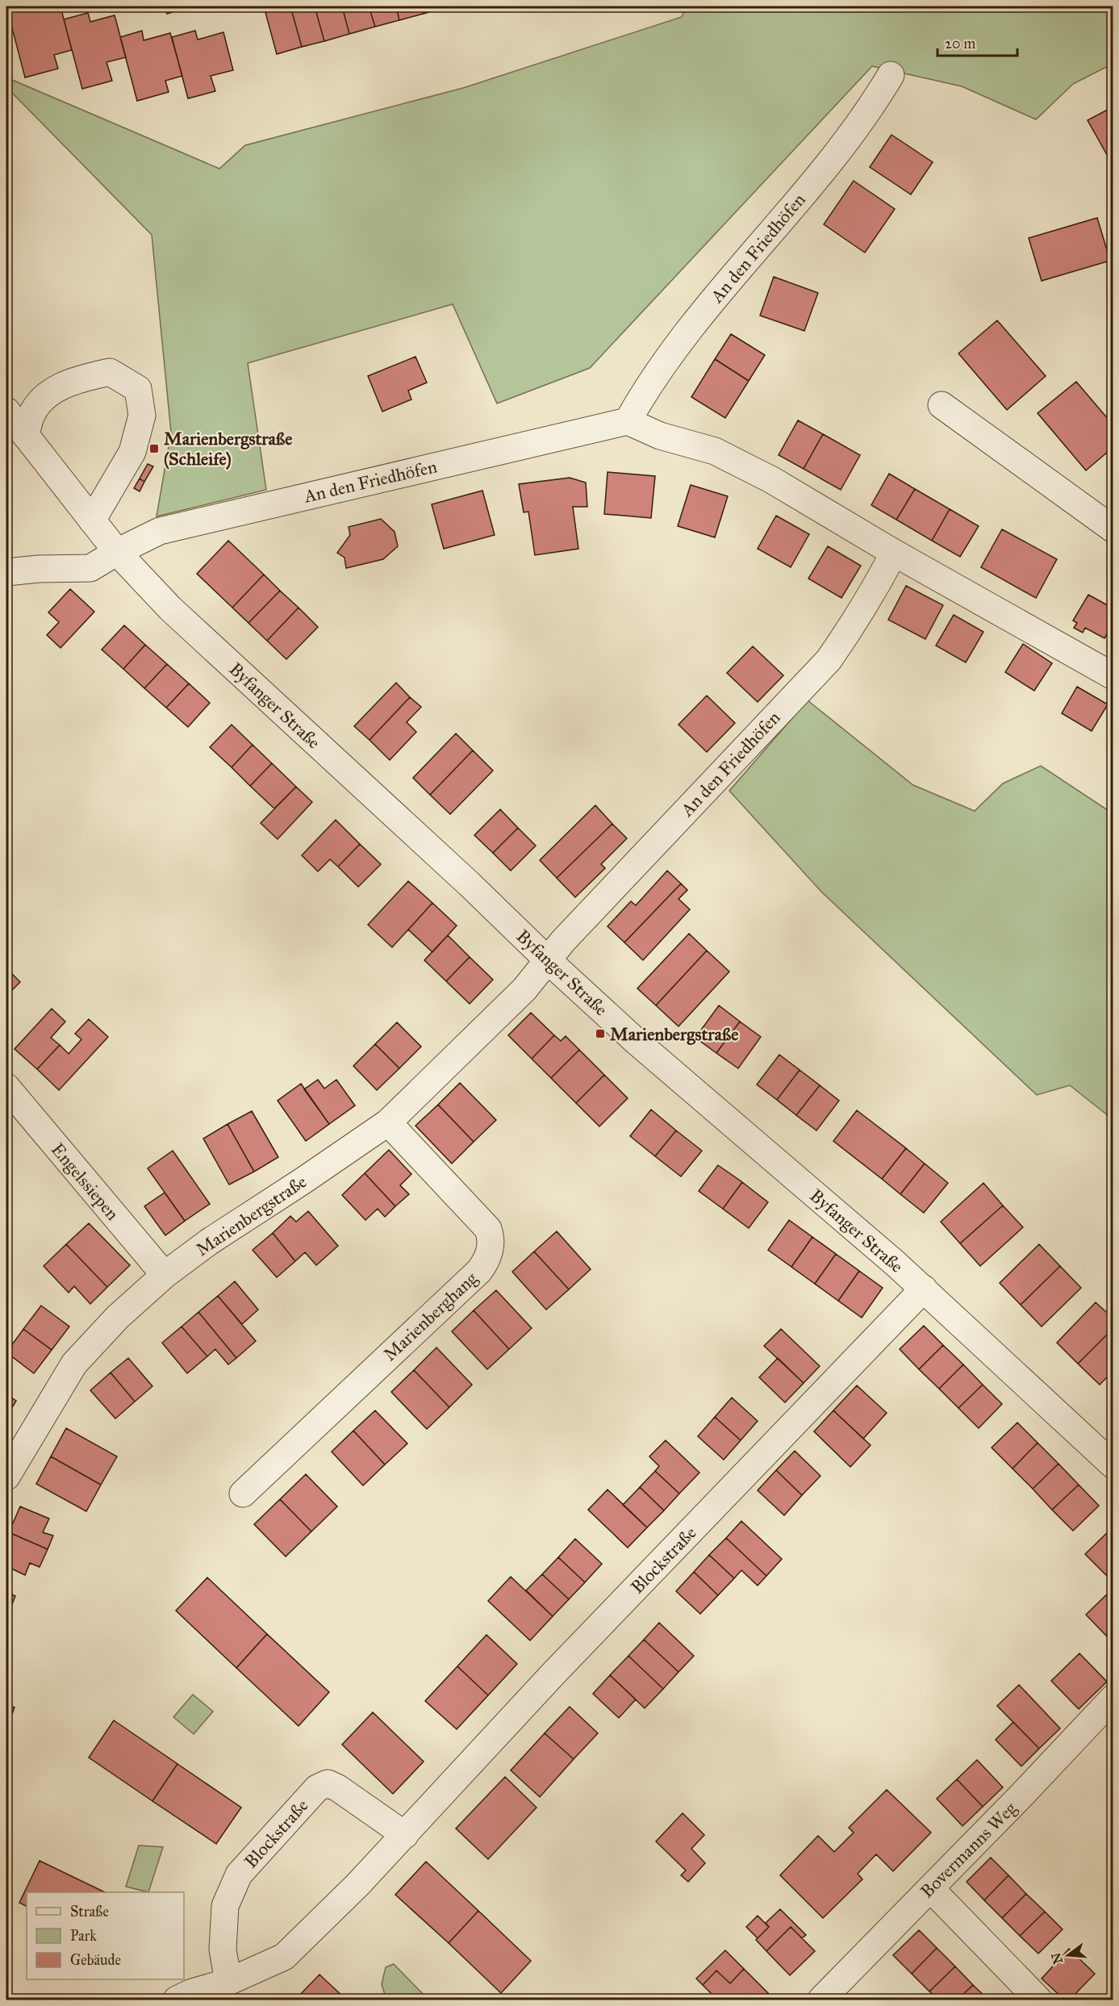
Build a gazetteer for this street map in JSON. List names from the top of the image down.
{
  "streets": {
    "street": [
      "An den Friedhöfen",
      "Byfanger Straße",
      "Engelssiepen",
      "Marienbergstraße",
      "Marienberghang",
      "Blockstraße",
      "Bovermanns Weg"
    ]
  },
  "crossings": [
    ["An den Friedhöfen", "Byfanger Straße"],
    ["An den Friedhöfen", "Marienbergstraße"],
    ["Byfanger Straße", "Marienbergstraße"],
    ["Byfanger Straße", "Blockstraße"],
    ["Engelssiepen", "Marienbergstraße"],
    ["Marienbergstraße", "Marienberghang"]
  ],
  "places": {
    "transit": ["Marienbergstraße (Schleife)", "Marienbergstraße"]
  },
  "legend": ["Straße", "Park", "Gebäude"],
  "scale_bar": "20 m",
  "north": "left"
}
